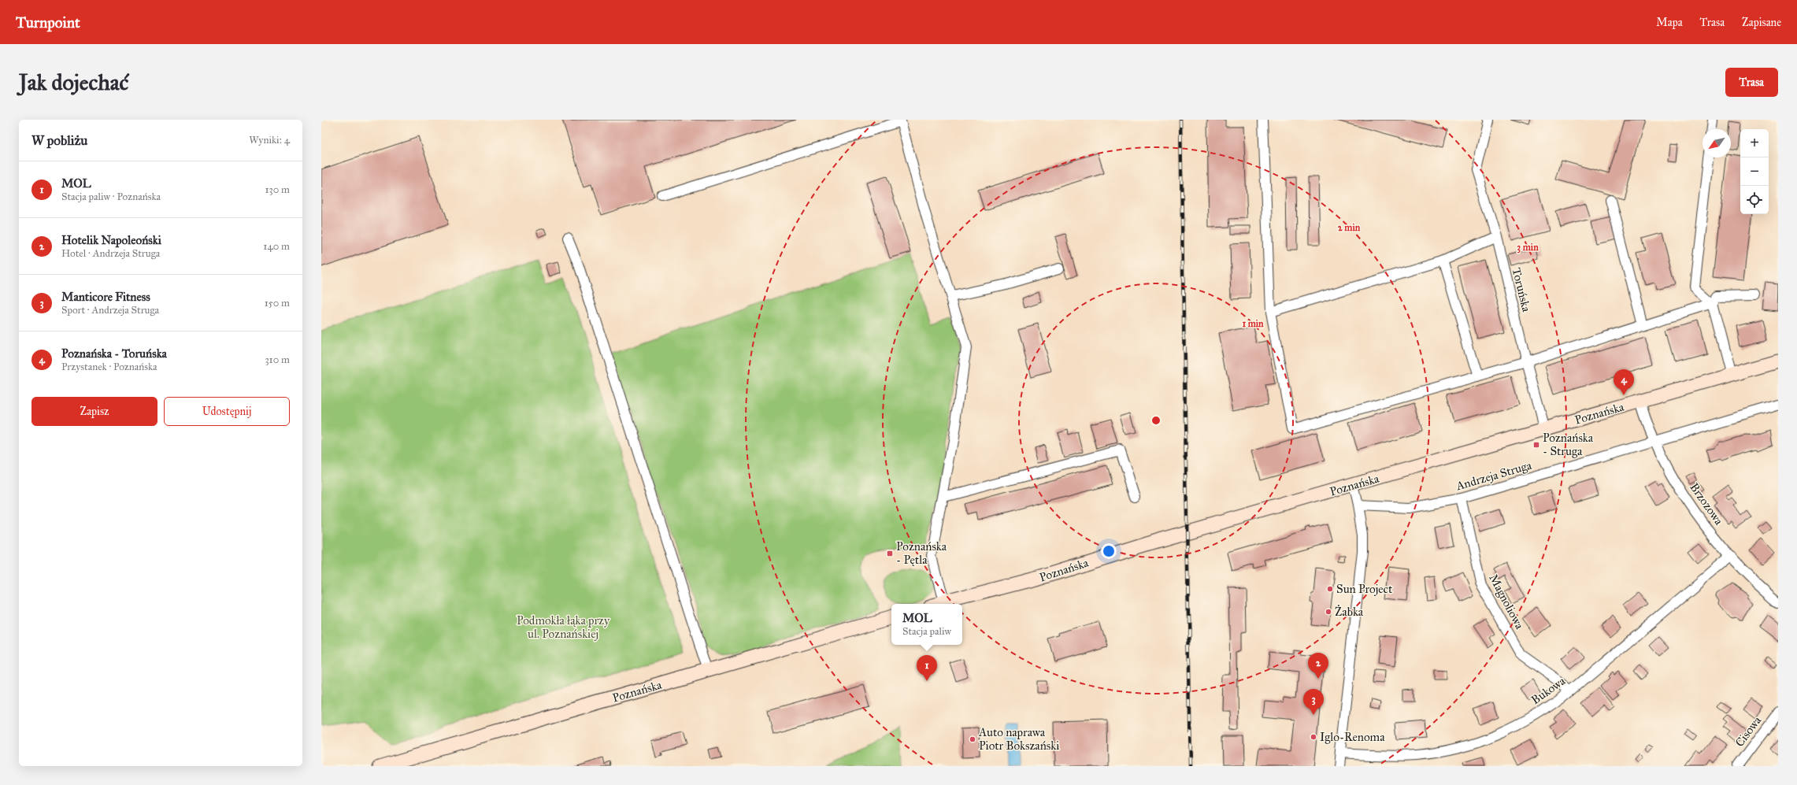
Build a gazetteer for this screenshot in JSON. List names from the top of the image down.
{
  "streets": {
    "main road": ["Poznańska"],
    "street": [
      "Toruńska",
      "Andrzeja Struga",
      "Brzozowa",
      "Magnoliowa",
      "Bukowa",
      "Cisowa"
    ]
  },
  "crossings": [
    ["Toruńska", "Poznańska"],
    ["Poznańska", "Brzozowa"],
    ["Andrzeja Struga", "Brzozowa"],
    ["Andrzeja Struga", "Magnoliowa"],
    ["Brzozowa", "Bukowa"],
    ["Magnoliowa", "Bukowa"]
  ],
  "parks": ["Podmokła łąka przy ul. Poznańskiej"],
  "places": {
    "transit": ["Poznańska - Struga", "Poznańska - Pętla"],
    "other": [
      "Sun Project",
      "Żabka",
      "Iglo-Renoma",
      "Auto naprawa Piotr Bokszański"
    ]
  },
  "north": "bottom left",
  "page": {
    "header": "Turnpoint",
    "nav": ["Mapa", "Trasa", "Zapisane"],
    "buttons": [
      "Trasa",
      ["Zapisz", "Udostępnij"]
    ],
    "title": "Jak dojechać",
    "heading": ["W pobliżu", "Wyniki: 4"],
    "map_buttons": ["+", "−"],
    "list": [
      {
        "mark": "1",
        "name": "MOL",
        "note": "Stacja paliw · Poznańska",
        "value": "130 m"
      },
      {
        "mark": "2",
        "name": "Hotelik Napoleoński",
        "note": "Hotel · Andrzeja Struga",
        "value": "140 m"
      },
      {
        "mark": "3",
        "name": "Manticore Fitness",
        "note": "Sport · Andrzeja Struga",
        "value": "150 m"
      },
      {
        "mark": "4",
        "name": "Poznańska - Toruńska",
        "note": "Przystanek · Poznańska",
        "value": "310 m"
      }
    ],
    "pins": [
      "4",
      "2",
      "1",
      "3"
    ],
    "popup": ["MOL", "Stacja paliw"]
  },
  "rings": ["2 min", "3 min", "1 min"]
}
